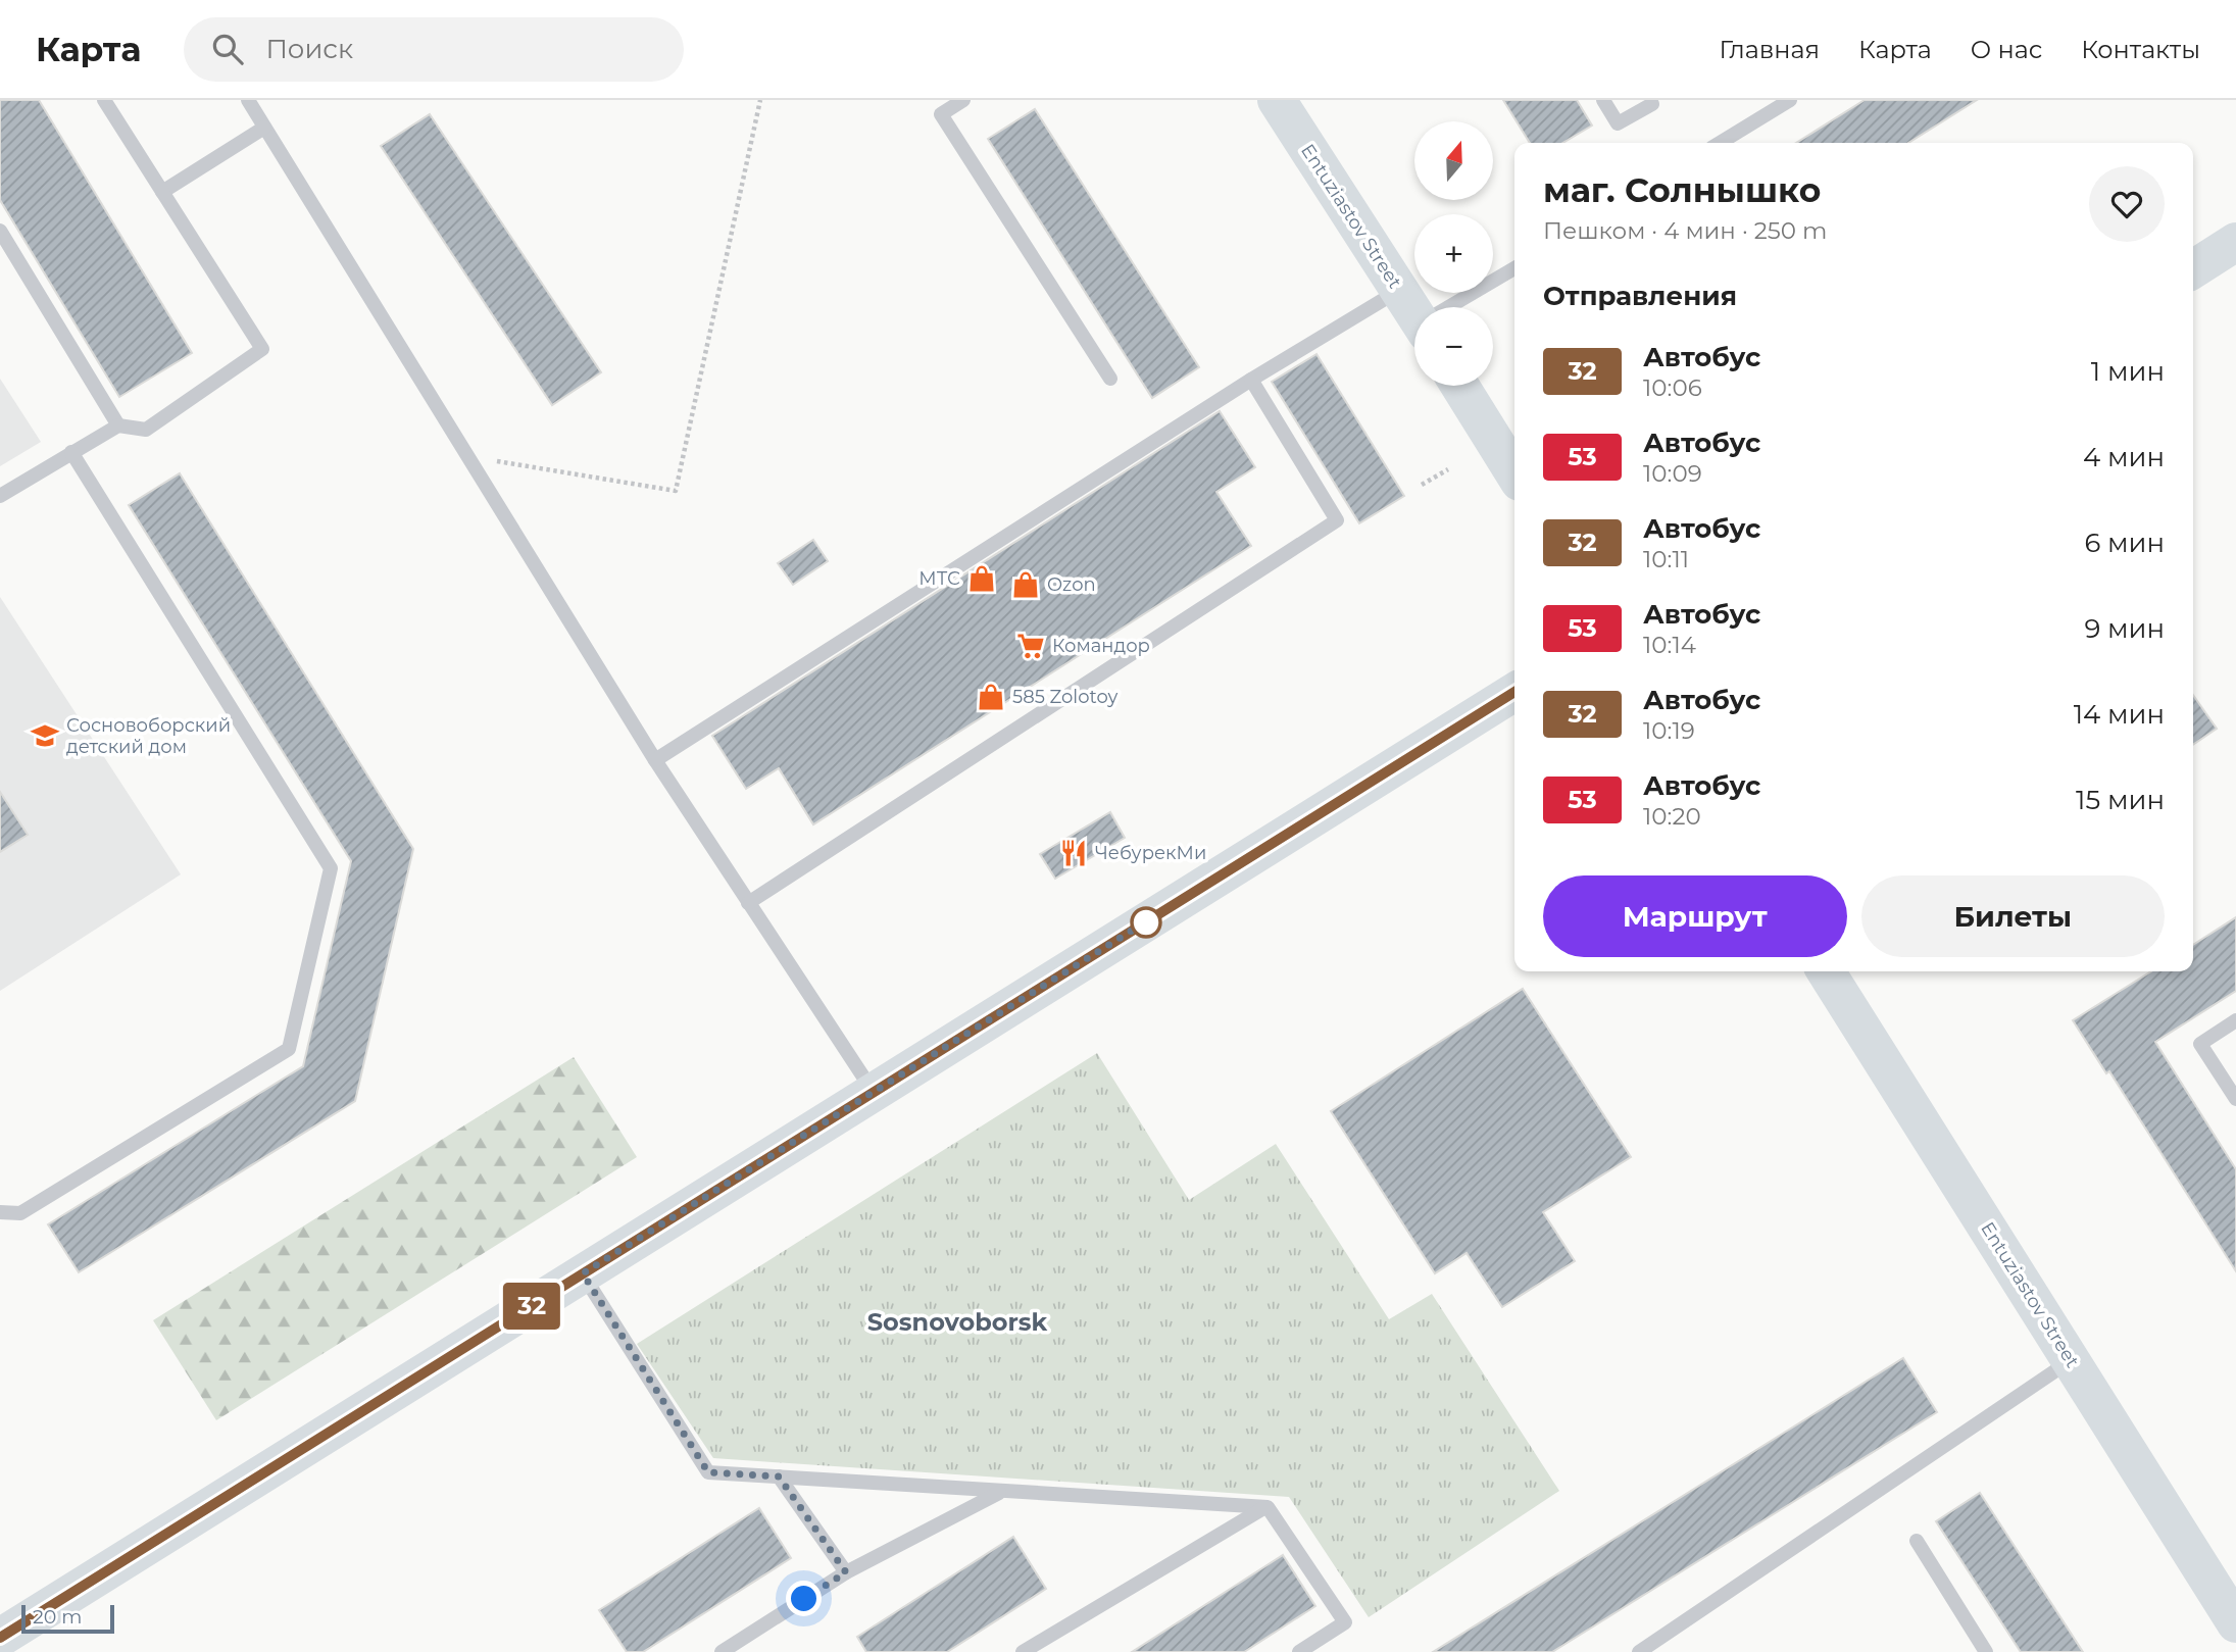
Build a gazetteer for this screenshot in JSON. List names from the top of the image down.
{
  "streets": {
    "main road": ["Entuziastov Street"]
  },
  "districts": ["Sosnovoborsk"],
  "places": {
    "shop": ["МТС", "Ozon", "585 Zolotoy"],
    "supermarket": ["Командор"],
    "school or university": ["Сосновоборский детский дом"],
    "restaurant": ["ЧебурекМи"]
  },
  "lines": ["bus line 32"],
  "scale_bar": "20 m",
  "north": "top",
  "page": {
    "header": "Карта",
    "search": "Поиск",
    "nav": [
      "Главная",
      "Карта",
      "О нас",
      "Контакты"
    ],
    "on_map": "32",
    "map_buttons": ["+", "−"],
    "heading": [
      ["маг. Солнышко", "Пешком · 4 мин · 250 m"],
      "Отправления"
    ],
    "list": [
      {
        "mark": "32",
        "name": "Автобус",
        "note": "10:06",
        "value": "1 мин"
      },
      {
        "mark": "53",
        "name": "Автобус",
        "note": "10:09",
        "value": "4 мин"
      },
      {
        "mark": "32",
        "name": "Автобус",
        "note": "10:11",
        "value": "6 мин"
      },
      {
        "mark": "53",
        "name": "Автобус",
        "note": "10:14",
        "value": "9 мин"
      },
      {
        "mark": "32",
        "name": "Автобус",
        "note": "10:19",
        "value": "14 мин"
      },
      {
        "mark": "53",
        "name": "Автобус",
        "note": "10:20",
        "value": "15 мин"
      }
    ],
    "buttons": ["Маршрут", "Билеты"],
    "scale": "20 m"
  }
}
